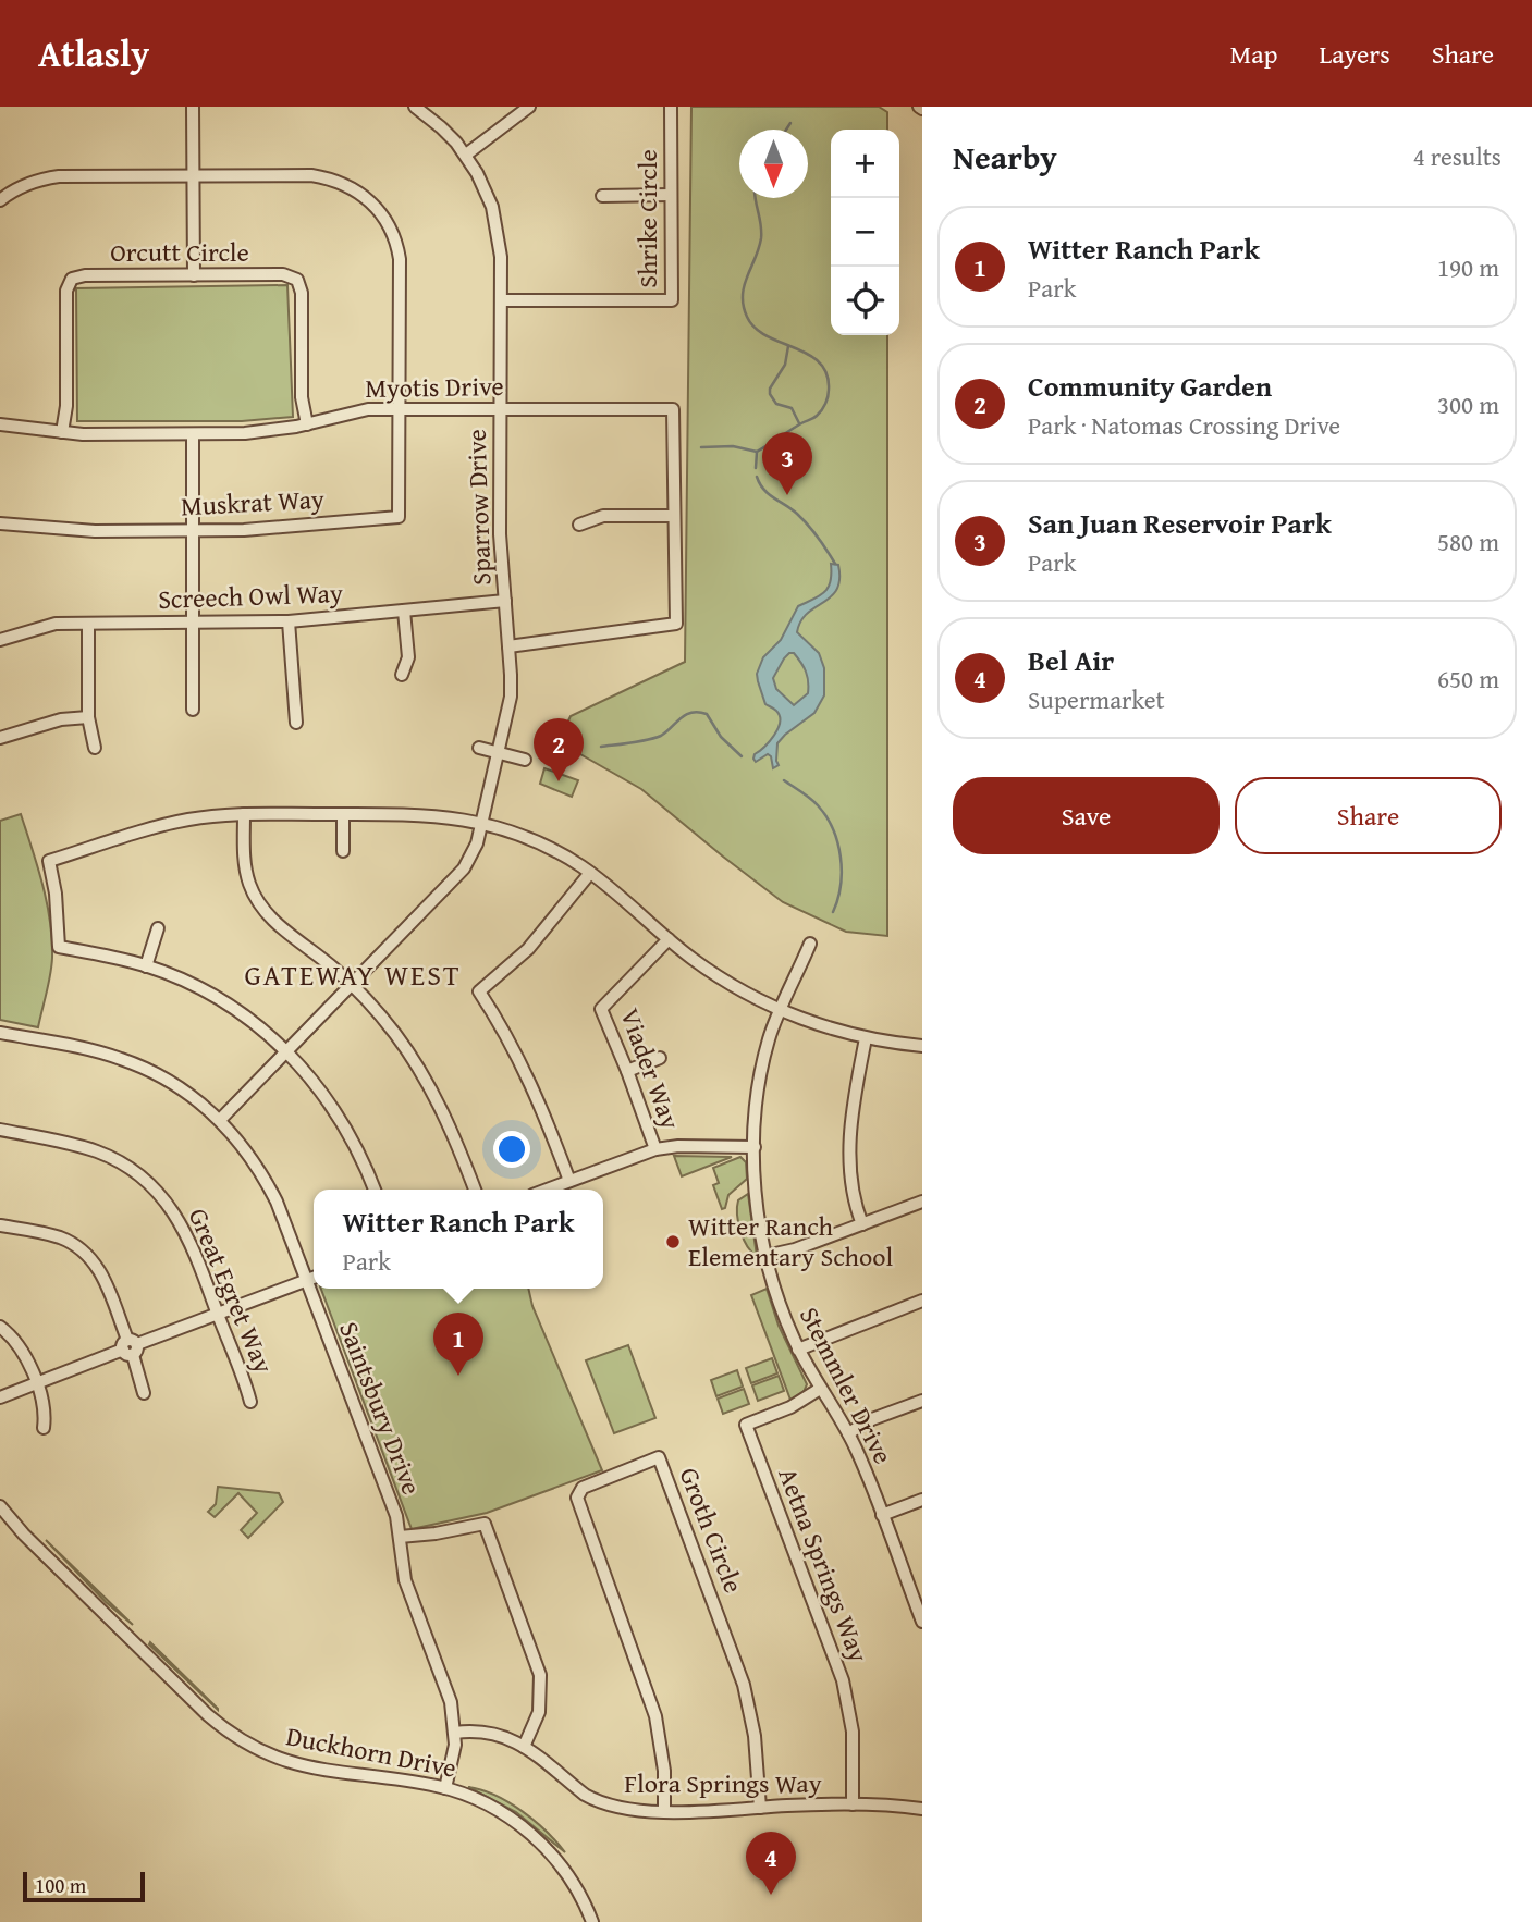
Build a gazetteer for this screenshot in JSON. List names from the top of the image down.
{
  "streets": {
    "street": [
      "Shrike Circle",
      "Orcutt Circle",
      "Myotis Drive",
      "Muskrat Way",
      "Sparrow Drive",
      "Screech Owl Way",
      "Viader Way",
      "Great Egret Way",
      "Stemmler Drive",
      "Saintsbury Drive",
      "Groth Circle",
      "Aetna Springs Way",
      "Duckhorn Drive",
      "Flora Springs Way"
    ]
  },
  "crossings": [
    ["Shrike Circle", "Sparrow Drive"],
    ["Orcutt Circle", "Myotis Drive"],
    ["Myotis Drive", "Muskrat Way"],
    ["Myotis Drive", "Sparrow Drive"],
    ["Sparrow Drive", "Screech Owl Way"],
    ["Sparrow Drive", "Saintsbury Drive"],
    ["Stemmler Drive", "Aetna Springs Way"],
    ["Saintsbury Drive", "Duckhorn Drive"],
    ["Saintsbury Drive", "Flora Springs Way"],
    ["Groth Circle", "Flora Springs Way"],
    ["Aetna Springs Way", "Flora Springs Way"]
  ],
  "districts": ["GATEWAY WEST"],
  "places": ["Witter Ranch Elementary School"],
  "scale_bar": "100 m",
  "north": "bottom",
  "page": {
    "header": "Atlasly",
    "nav": ["Map", "Layers", "Share"],
    "heading": ["Nearby", "4 results"],
    "map_buttons": ["+", "−"],
    "list": [
      {
        "mark": "1",
        "name": "Witter Ranch Park",
        "note": "Park",
        "value": "190 m"
      },
      {
        "mark": "2",
        "name": "Community Garden",
        "note": "Park · Natomas Crossing Drive",
        "value": "300 m"
      },
      {
        "mark": "3",
        "name": "San Juan Reservoir Park",
        "note": "Park",
        "value": "580 m"
      },
      {
        "mark": "4",
        "name": "Bel Air",
        "note": "Supermarket",
        "value": "650 m"
      }
    ],
    "pins": [
      "3",
      "2",
      "1",
      "4"
    ],
    "buttons": ["Save", "Share"],
    "popup": ["Witter Ranch Park", "Park"],
    "scale": "100 m"
  }
}
